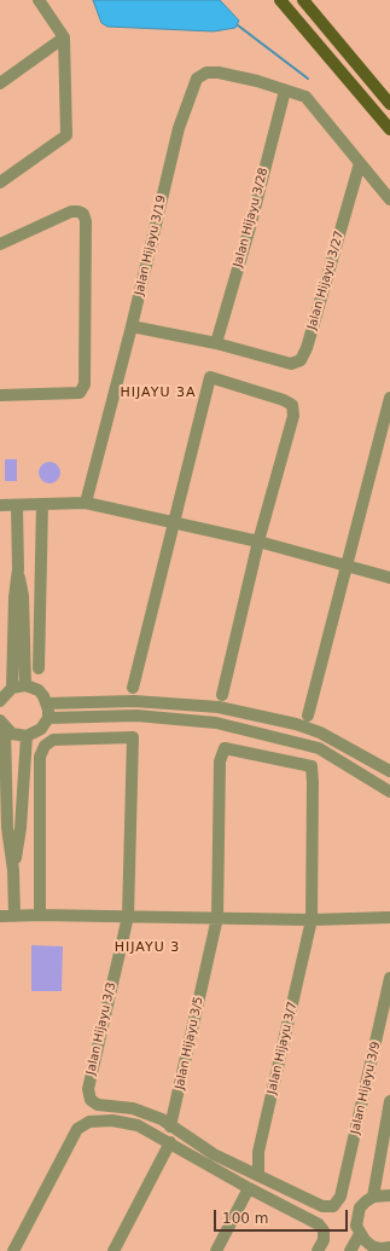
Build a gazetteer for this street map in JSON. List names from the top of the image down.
{
  "streets": {
    "street": [
      "Jalan Hijayu 3/28",
      "Jalan Hijayu 3/19",
      "Jalan Hijayu 3/27",
      "Jalan Hijayu 3/3",
      "Jalan Hijayu 3/5",
      "Jalan Hijayu 3/7",
      "Jalan Hijayu 3/9"
    ]
  },
  "crossings": [
    ["Jalan Hijayu 3/28", "Jalan Hijayu 3/19"],
    ["Jalan Hijayu 3/28", "Jalan Hijayu 3/27"],
    ["Jalan Hijayu 3/19", "Jalan Hijayu 3/27"],
    ["Jalan Hijayu 3/3", "Jalan Hijayu 3/5"],
    ["Jalan Hijayu 3/5", "Jalan Hijayu 3/7"],
    ["Jalan Hijayu 3/7", "Jalan Hijayu 3/9"]
  ],
  "districts": ["HIJAYU 3A", "HIJAYU 3"],
  "scale_bar": "100 m"
}
